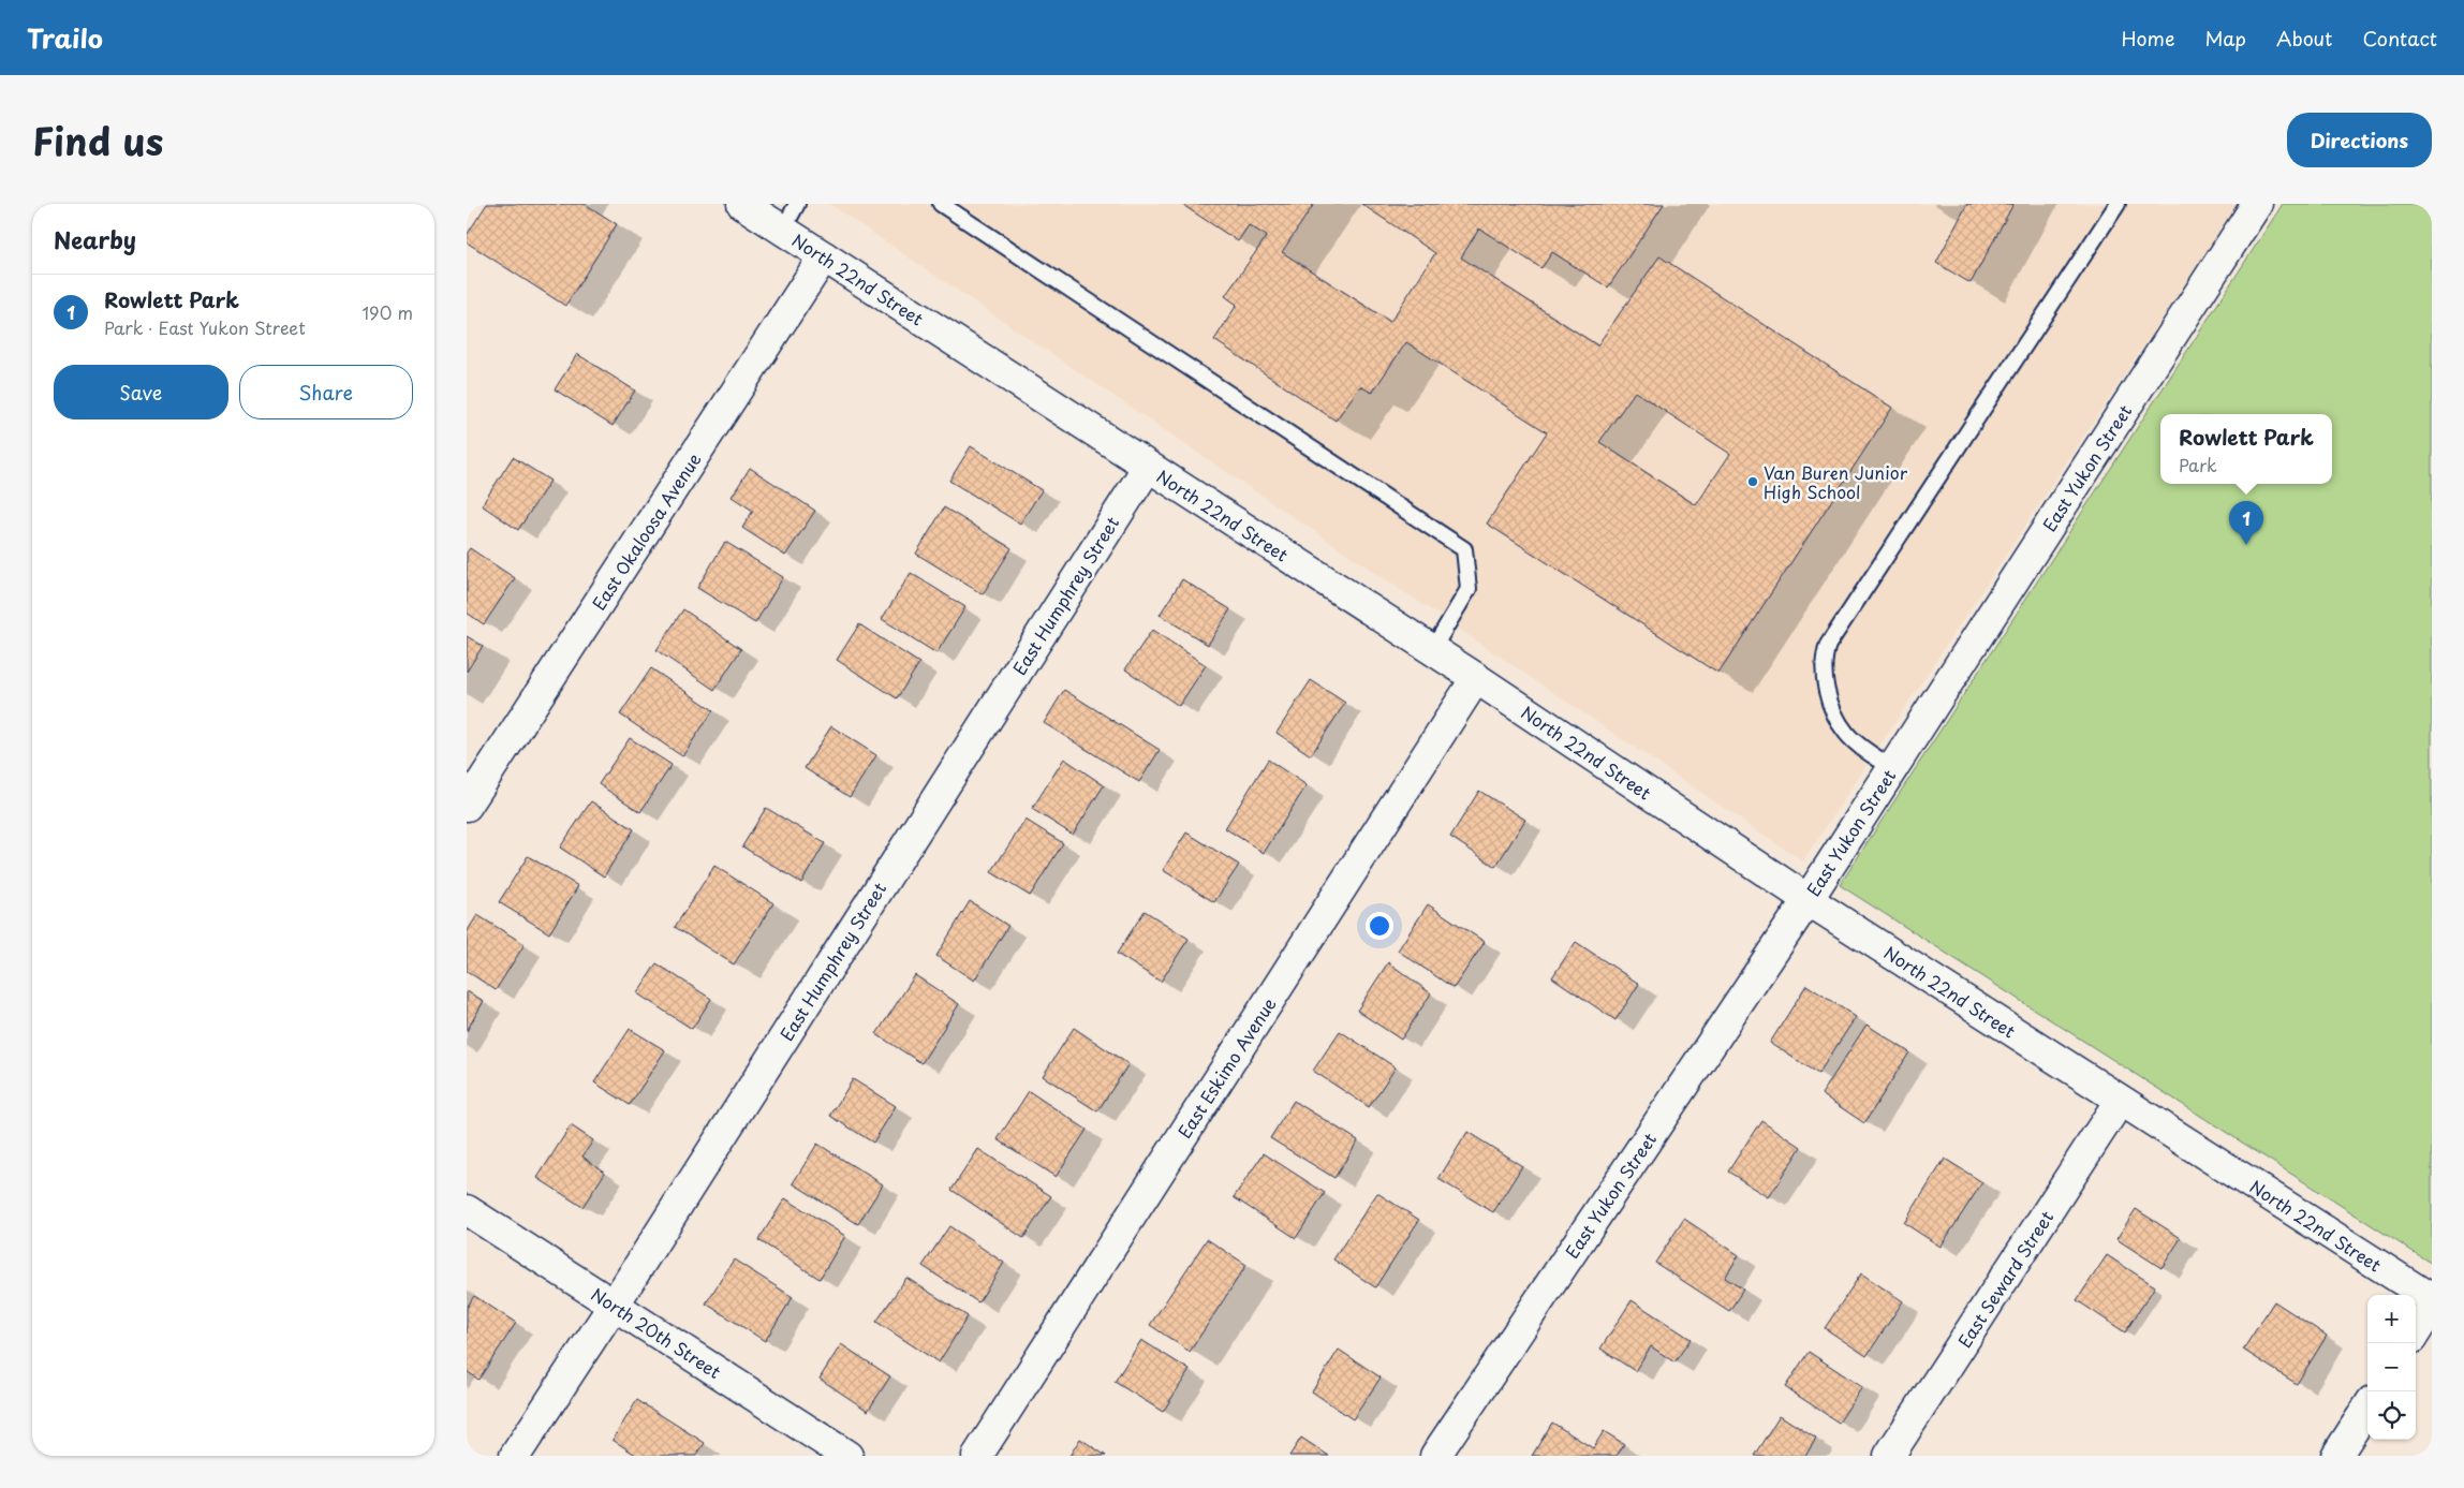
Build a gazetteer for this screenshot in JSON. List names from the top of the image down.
{
  "streets": {
    "street": [
      "North 22nd Street",
      "East Yukon Street",
      "East Okaloosa Avenue",
      "East Humphrey Street",
      "East Eskimo Avenue",
      "East Seward Street",
      "North 20th Street"
    ]
  },
  "crossings": [
    ["North 22nd Street", "East Yukon Street"],
    ["North 22nd Street", "East Okaloosa Avenue"],
    ["North 22nd Street", "East Humphrey Street"],
    ["North 22nd Street", "East Eskimo Avenue"],
    ["North 22nd Street", "East Seward Street"],
    ["East Humphrey Street", "North 20th Street"]
  ],
  "places": ["Van Buren Junior High School"],
  "page": {
    "header": "Trailo",
    "nav": [
      "Home",
      "Map",
      "About",
      "Contact"
    ],
    "title": "Find us",
    "buttons": [
      "Directions",
      ["Save", "Share"]
    ],
    "heading": "Nearby",
    "list": [
      {
        "mark": "1",
        "name": "Rowlett Park",
        "note": "Park · East Yukon Street",
        "value": "190 m"
      }
    ],
    "popup": ["Rowlett Park", "Park"],
    "pins": "1",
    "map_buttons": ["+", "−"]
  }
}
